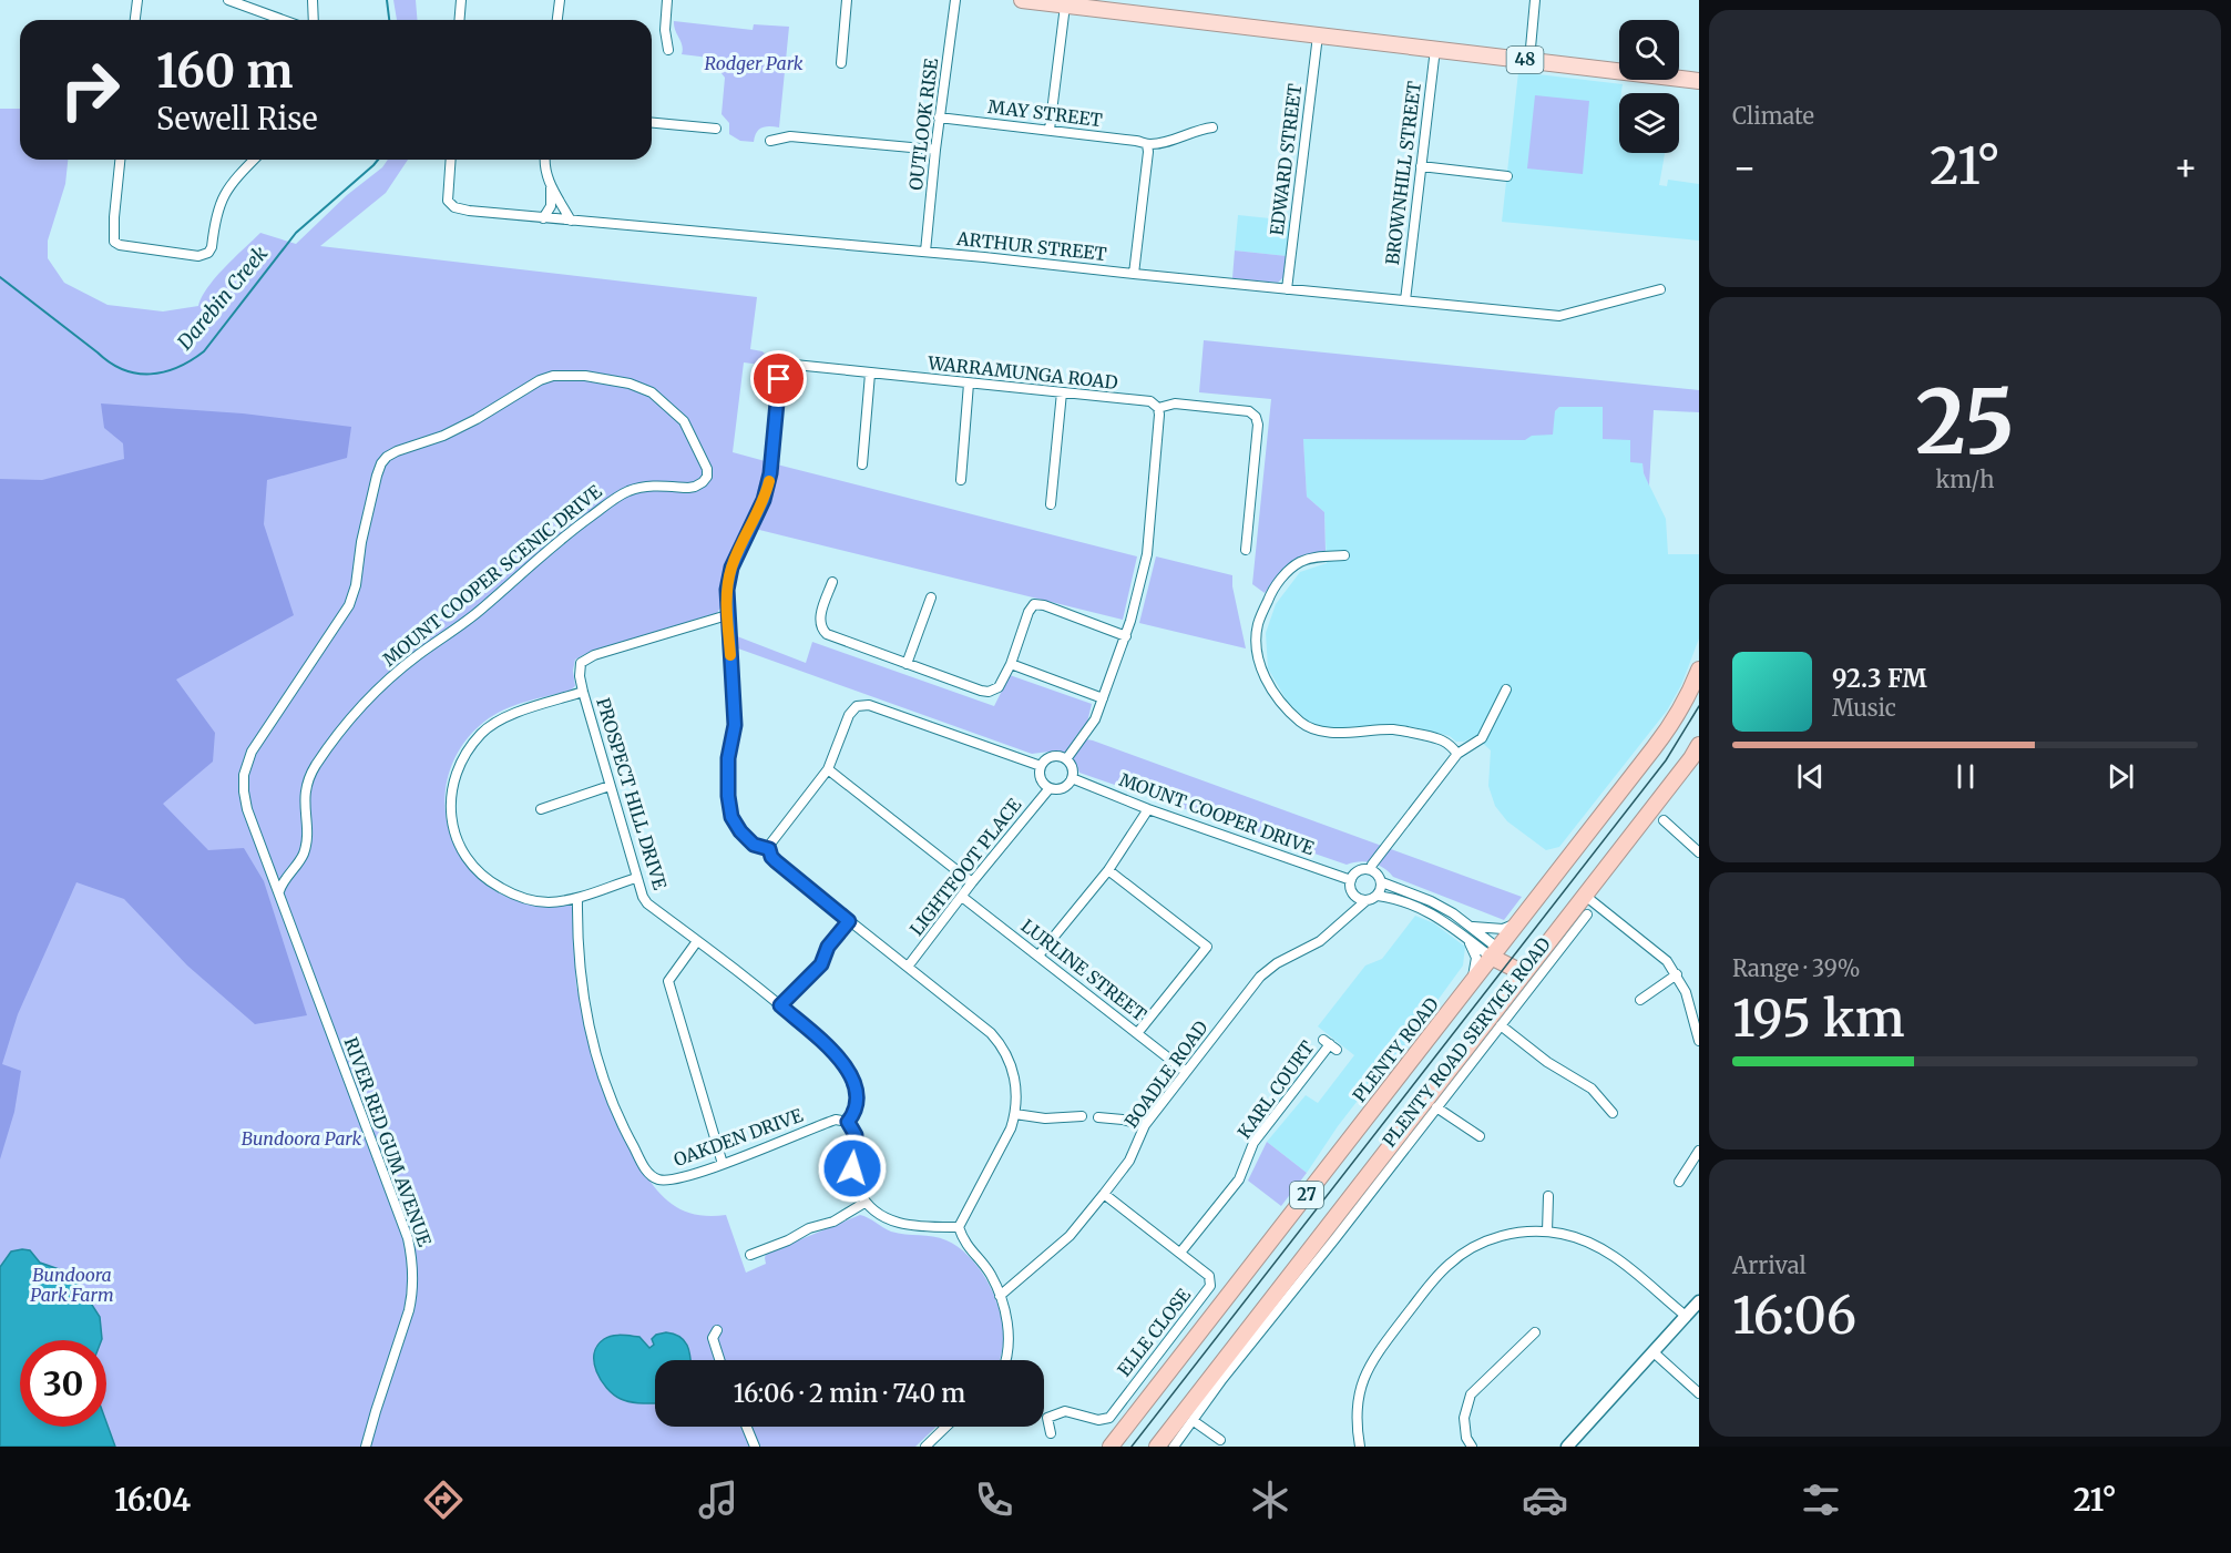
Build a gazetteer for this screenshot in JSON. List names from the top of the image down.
{
  "streets": {
    "highway": ["PLENTY ROAD", "27"],
    "main road": ["48"],
    "street": [
      "MAY STREET",
      "OUTLOOK RISE",
      "EDWARD STREET",
      "BROWNHILL STREET",
      "ARTHUR STREET",
      "WARRAMUNGA ROAD",
      "MOUNT COOPER SCENIC DRIVE",
      "PROSPECT HILL DRIVE",
      "MOUNT COOPER DRIVE",
      "LIGHTFOOT PLACE",
      "LURLINE STREET",
      "PLENTY ROAD SERVICE ROAD",
      "BOADLE ROAD",
      "KARL COURT",
      "OAKDEN DRIVE",
      "RIVER RED GUM AVENUE",
      "ELLE CLOSE"
    ]
  },
  "crossings": [
    ["48", "EDWARD STREET"],
    ["48", "BROWNHILL STREET"],
    ["MAY STREET", "OUTLOOK RISE"],
    ["OUTLOOK RISE", "ARTHUR STREET"],
    ["EDWARD STREET", "ARTHUR STREET"],
    ["BROWNHILL STREET", "ARTHUR STREET"],
    ["WARRAMUNGA ROAD", "PROSPECT HILL DRIVE"],
    ["MOUNT COOPER SCENIC DRIVE", "RIVER RED GUM AVENUE"],
    ["PROSPECT HILL DRIVE", "OAKDEN DRIVE"],
    ["MOUNT COOPER DRIVE", "LIGHTFOOT PLACE"],
    ["MOUNT COOPER DRIVE", "BOADLE ROAD"],
    ["LIGHTFOOT PLACE", "LURLINE STREET"],
    ["LURLINE STREET", "BOADLE ROAD"],
    ["PLENTY ROAD SERVICE ROAD", "27"],
    ["BOADLE ROAD", "ELLE CLOSE"],
    ["KARL COURT", "ELLE CLOSE"]
  ],
  "water": ["Darebin Creek"],
  "parks": ["Rodger Park", "Bundoora Park", "Bundoora Park Farm"],
  "page": {
    "tile": [
      "Climate",
      ["25", "km/h"],
      ["Range · 39%", "195 km"],
      ["Arrival", "16:06"]
    ],
    "turn": ["160 m", "Sewell Rise"],
    "heat": ["−", "21°", "+"],
    "song": ["92.3 FM", "Music"],
    "limit": "30",
    "trip": "16:06 · 2 min · 740 m",
    "tabs": ["16:04", "21°"]
  }
}
